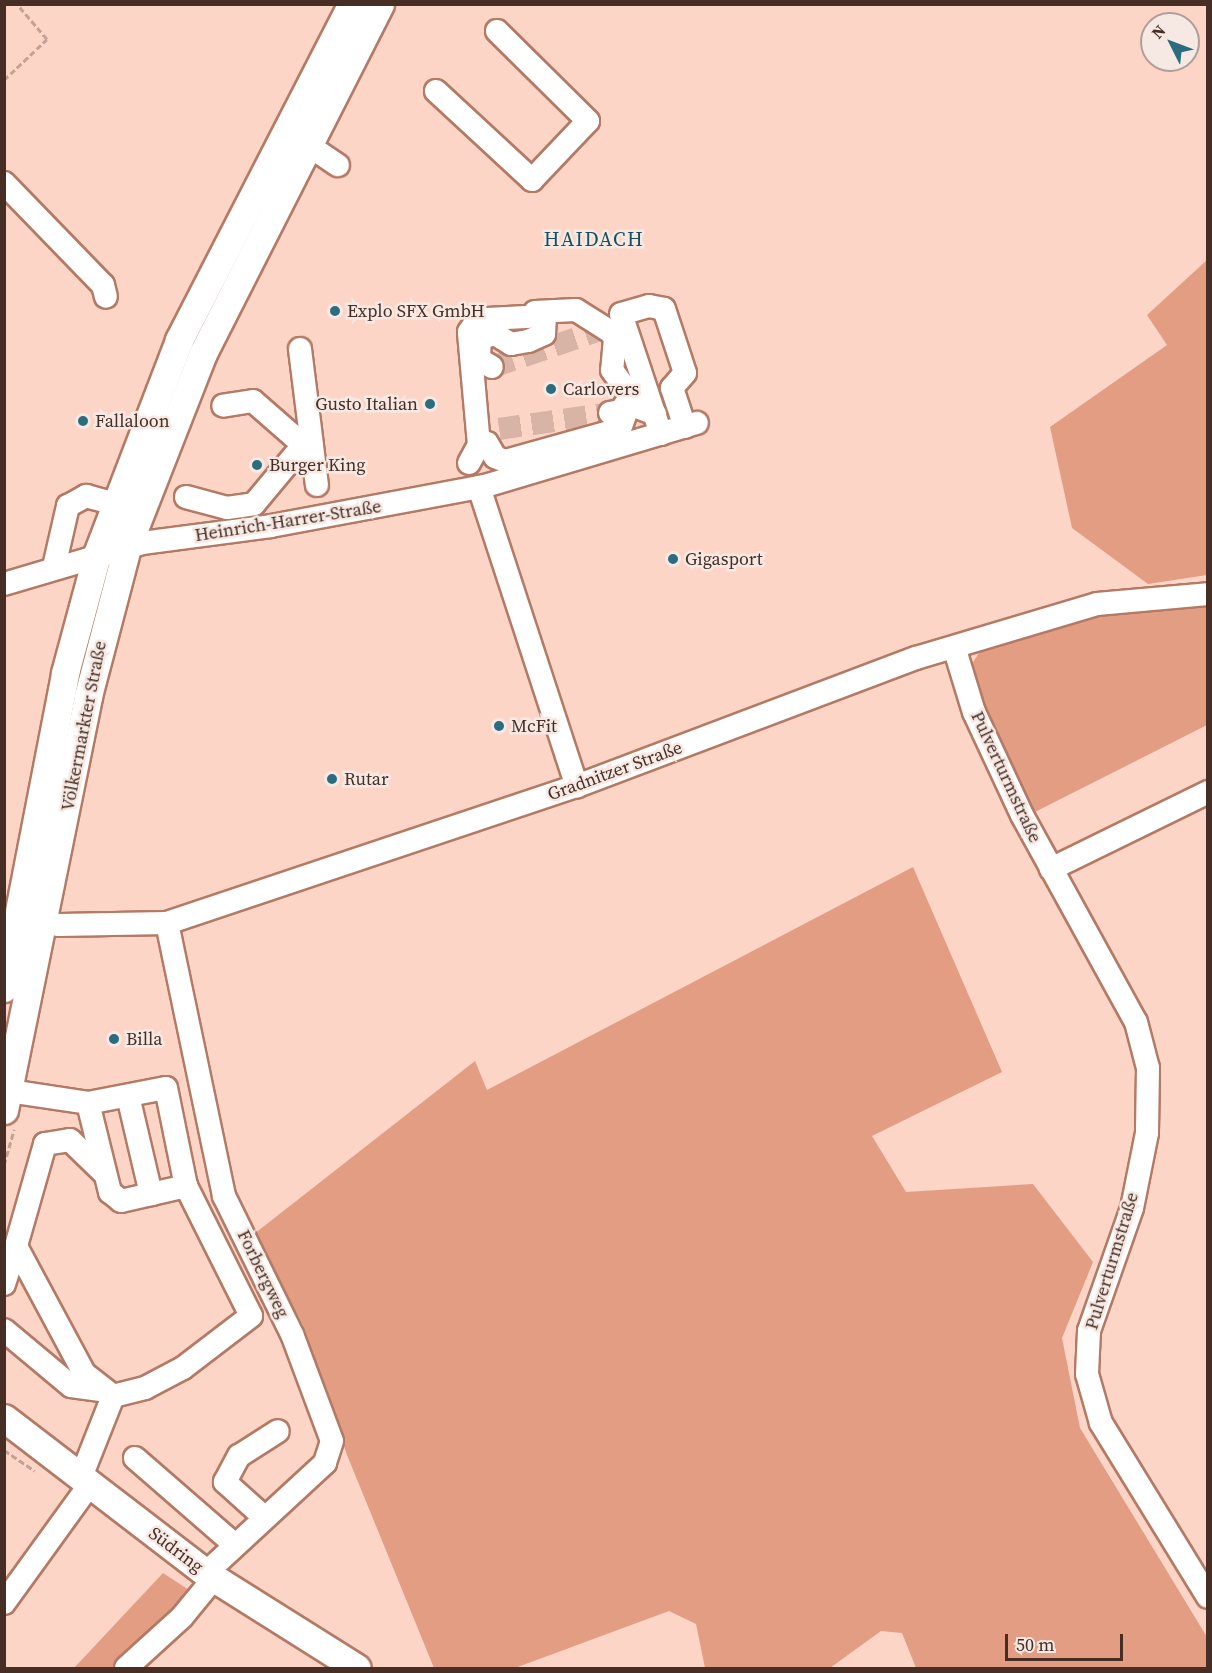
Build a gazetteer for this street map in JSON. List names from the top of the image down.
{
  "streets": {
    "main road": ["Völkermarkter Straße", "Südring"],
    "street": [
      "Heinrich-Harrer-Straße",
      "Gradnitzer Straße",
      "Pulverturmstraße",
      "Forbergweg"
    ]
  },
  "crossings": [
    ["Heinrich-Harrer-Straße", "Völkermarkter Straße"],
    ["Völkermarkter Straße", "Gradnitzer Straße"],
    ["Gradnitzer Straße", "Pulverturmstraße"],
    ["Gradnitzer Straße", "Forbergweg"],
    ["Forbergweg", "Südring"]
  ],
  "districts": ["HAIDACH"],
  "places": [
    "Explo SFX GmbH",
    "Carlovers",
    "Gusto Italian",
    "Fallaloon",
    "Burger King",
    "Gigasport",
    "McFit",
    "Rutar",
    "Billa"
  ],
  "scale_bar": "50 m",
  "north": "top left"
}
